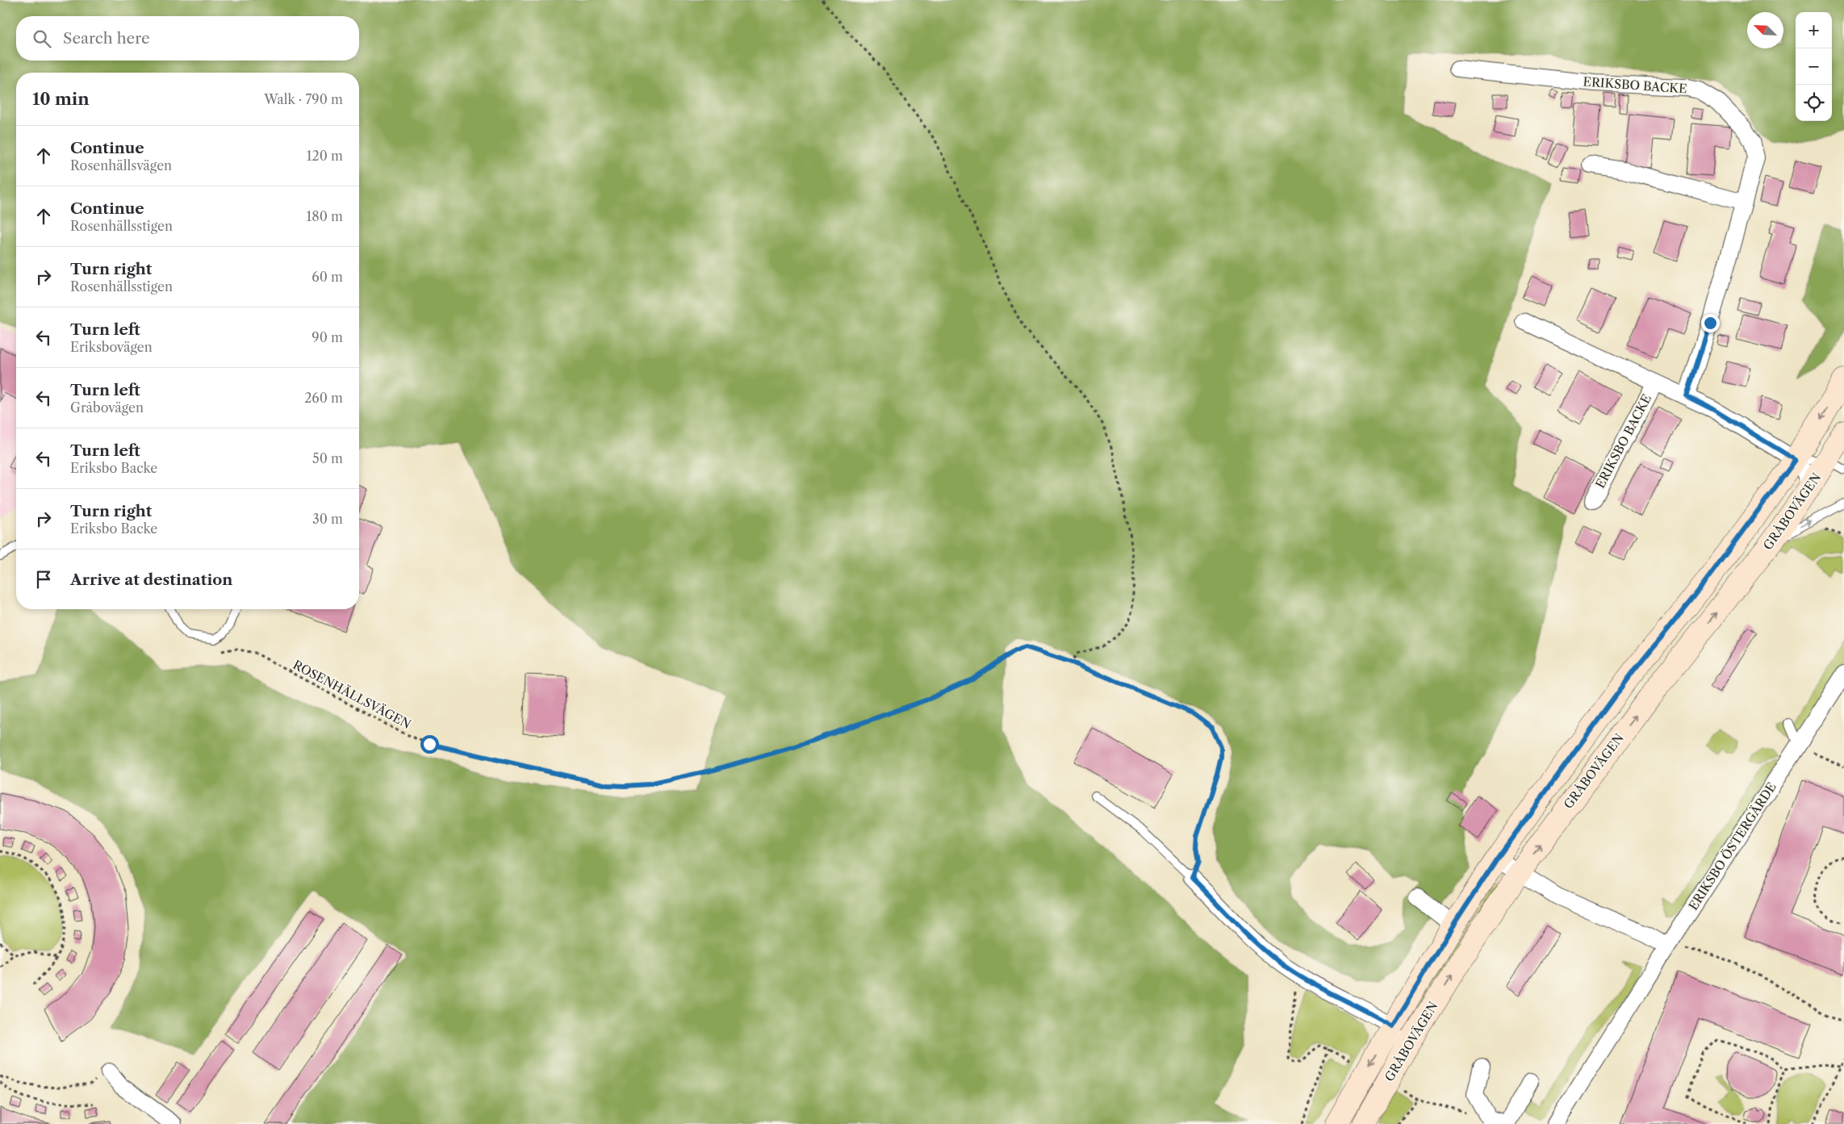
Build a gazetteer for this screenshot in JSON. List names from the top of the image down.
{
  "streets": {
    "main road": ["GRÅBOVÄGEN"],
    "street": ["ERIKSBO BACKE", "ERIKSBO ÖSTERGÄRDE"],
    "path": ["ROSENHÄLLSVÄGEN"]
  },
  "crossings": [
    ["ERIKSBO BACKE", "GRÅBOVÄGEN"]
  ],
  "north": "top left",
  "page": {
    "map_buttons": ["+", "−"],
    "search": "Search here",
    "heading": ["10 min", "Walk · 790 m"],
    "list": [
      ["Continue", "Rosenhällsvägen", "120 m"],
      ["Continue", "Rosenhällsstigen", "180 m"],
      ["Turn right", "Rosenhällsstigen", "60 m"],
      ["Turn left", "Eriksbovägen", "90 m"],
      ["Turn left", "Gråbovägen", "260 m"],
      ["Turn left", "Eriksbo Backe", "50 m"],
      ["Turn right", "Eriksbo Backe", "30 m"],
      "Arrive at destination"
    ]
  }
}
